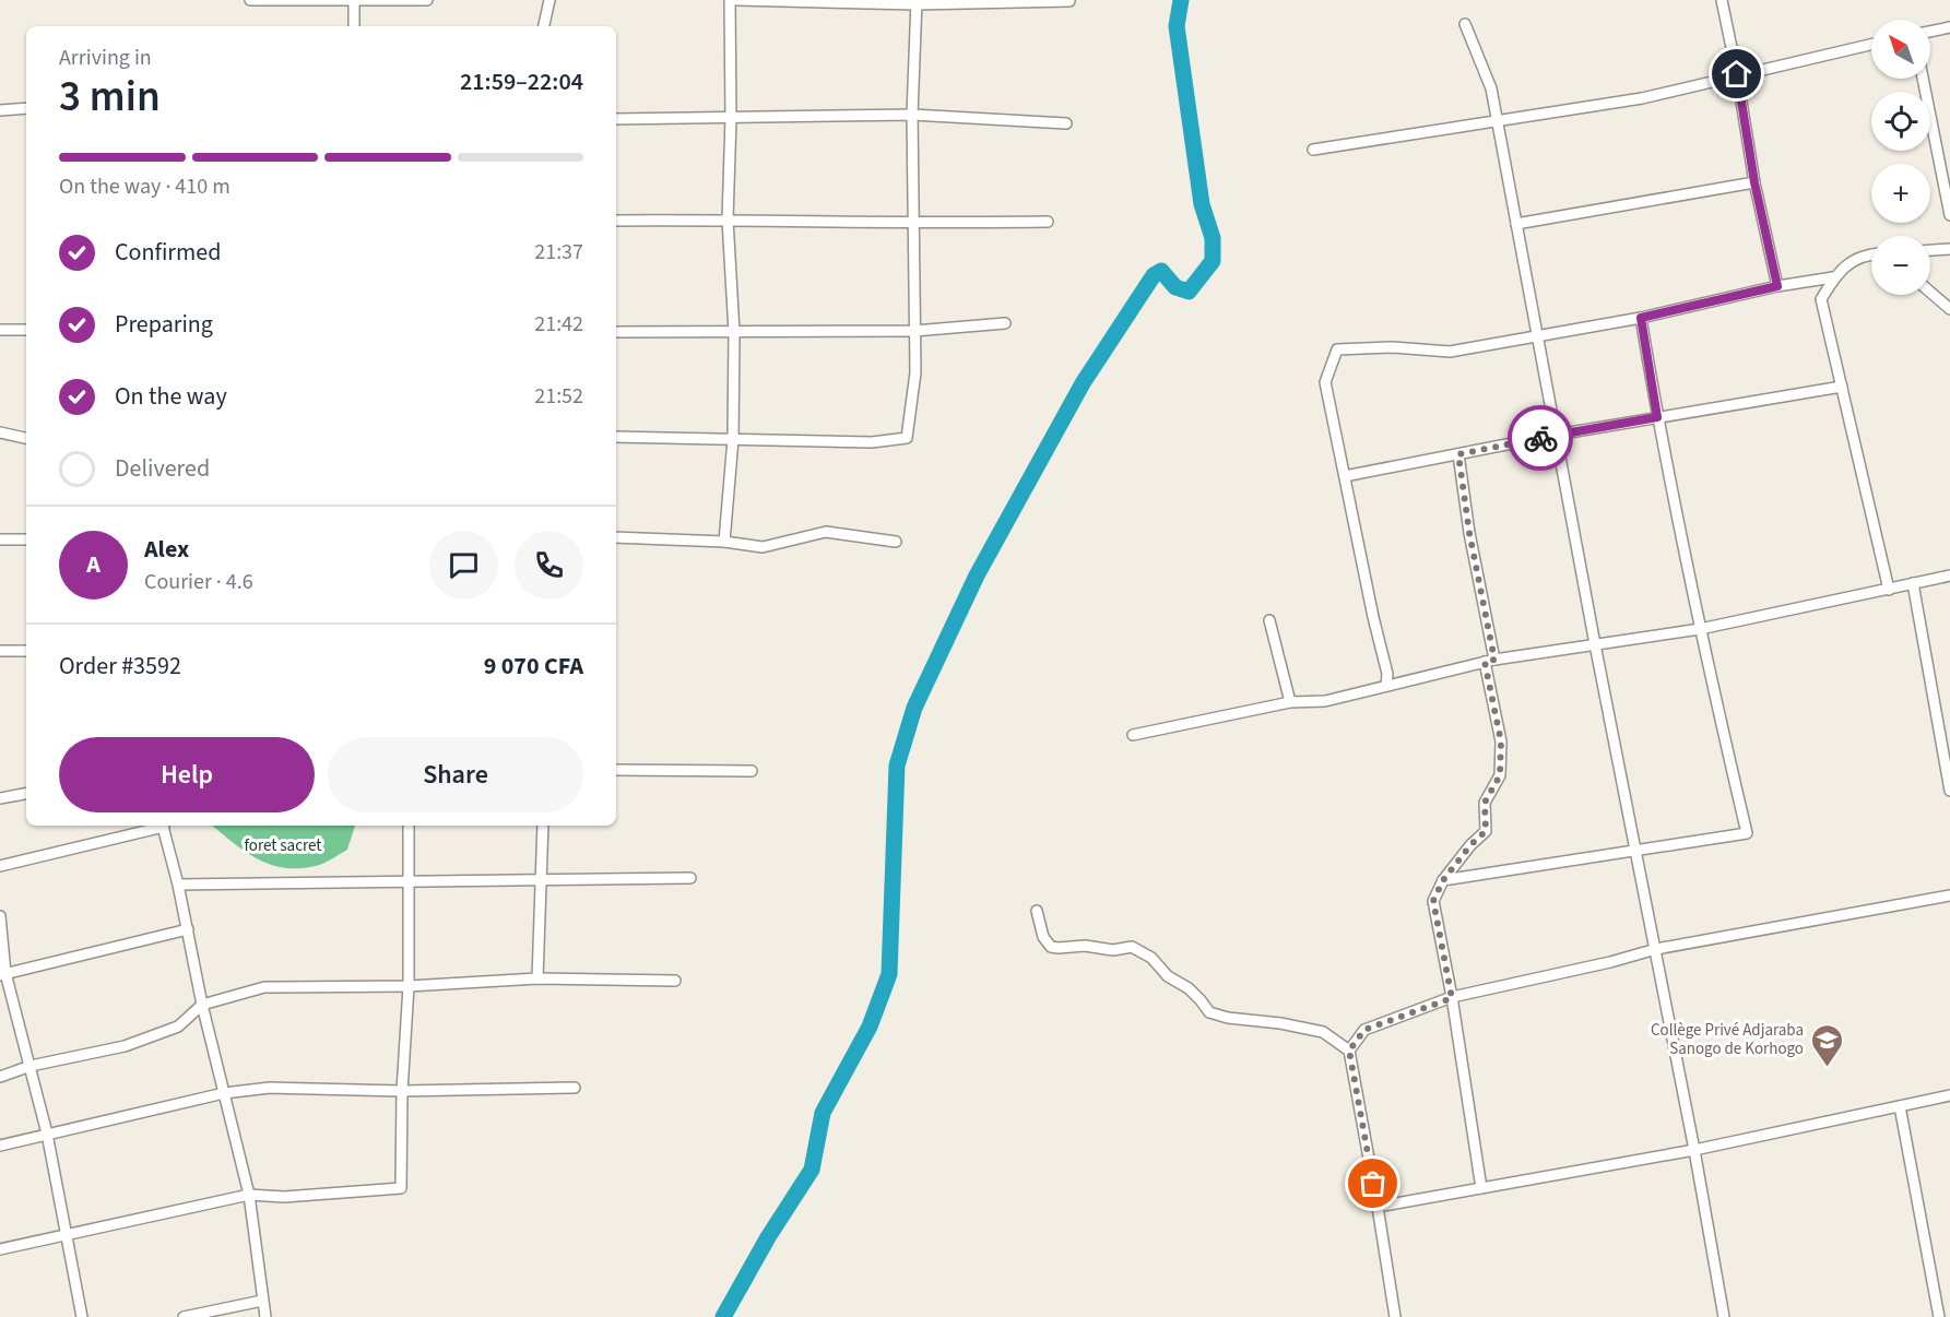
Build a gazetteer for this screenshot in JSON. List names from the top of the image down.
{
  "parks": ["foret sacret"],
  "places": {
    "school or university": ["Collège Privé Adjaraba Sanogo de Korhogo"]
  },
  "north": "top left",
  "page": {
    "map_buttons": ["+", "−"],
    "heading": ["3 min", "Arriving in", "21:59–22:04"],
    "panel": [
      "Alex",
      "Courier · 4.6",
      "Order #3592",
      "9 070 CFA"
    ],
    "bar": "On the way · 410 m",
    "list": [
      ["Confirmed", "21:37"],
      ["Preparing", "21:42"],
      ["On the way", "21:52"],
      "Delivered"
    ],
    "round": "A",
    "buttons": ["Help", "Share"]
  }
}
